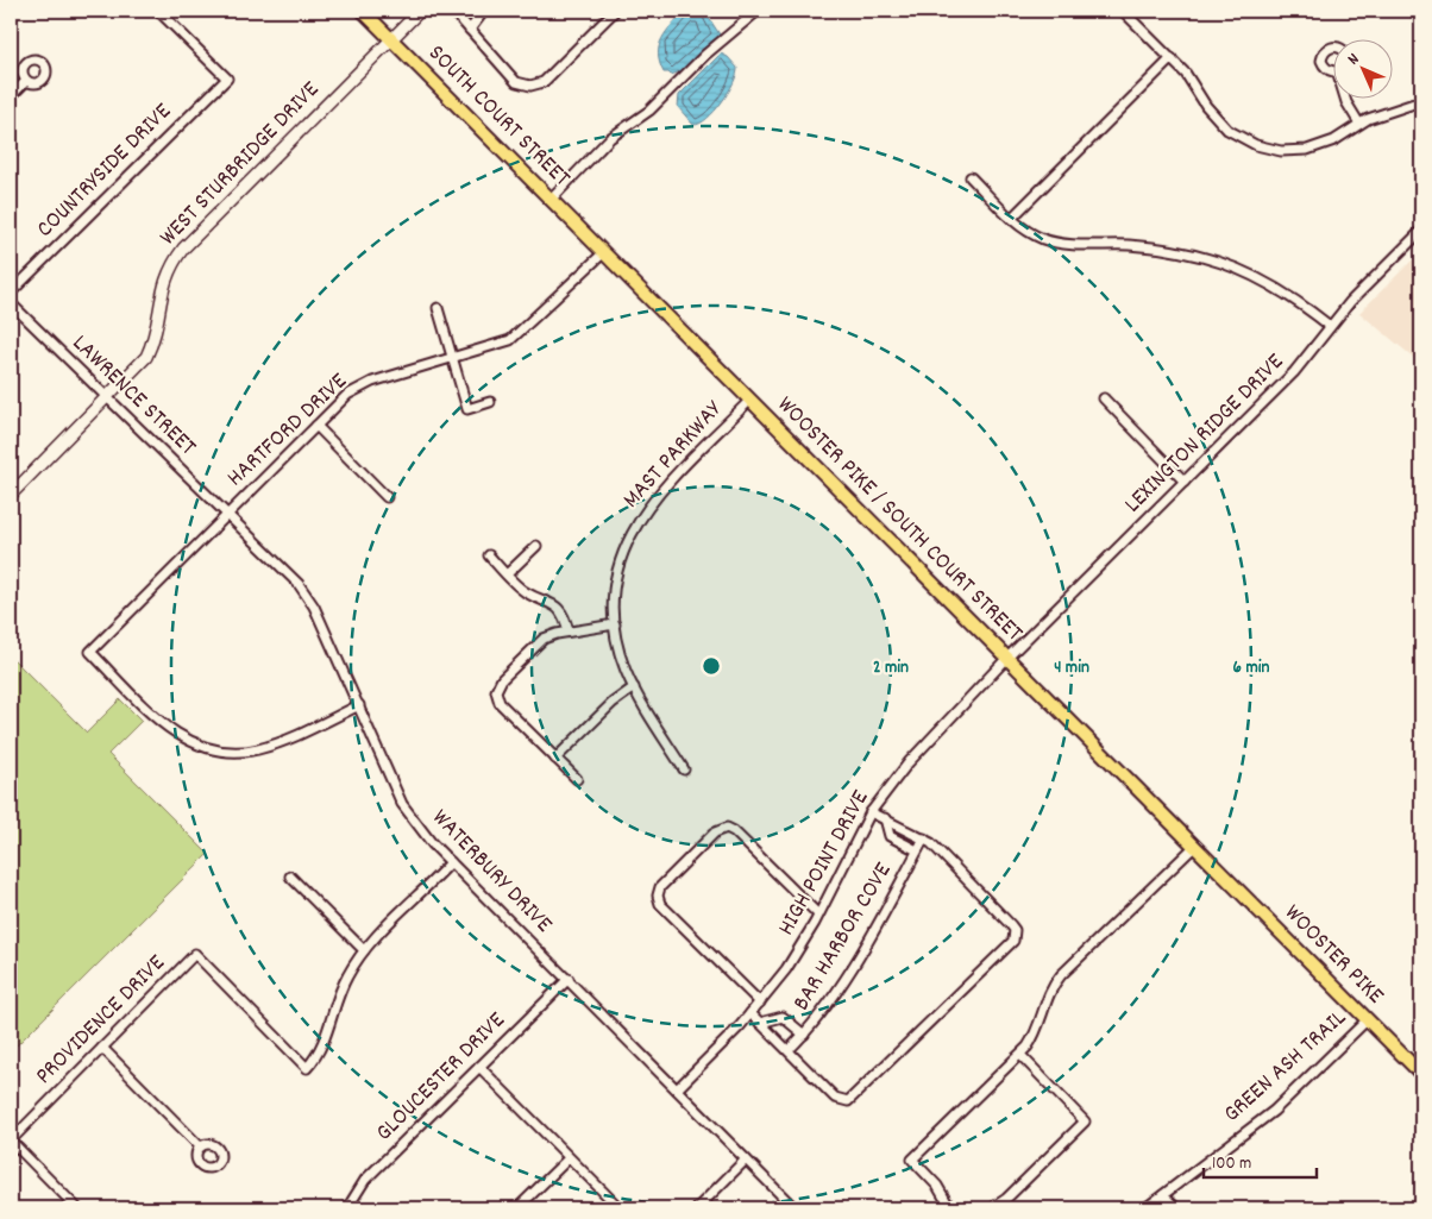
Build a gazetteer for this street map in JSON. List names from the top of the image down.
{
  "streets": {
    "main road": ["SOUTH COURT STREET", "WOOSTER PIKE / SOUTH COURT STREET", "WOOSTER PIKE"],
    "street": [
      "WEST STURBRIDGE DRIVE",
      "COUNTRYSIDE DRIVE",
      "LAWRENCE STREET",
      "HARTFORD DRIVE",
      "LEXINGTON RIDGE DRIVE",
      "MAST PARKWAY",
      "HIGH POINT DRIVE",
      "WATERBURY DRIVE",
      "BAR HARBOR COVE",
      "PROVIDENCE DRIVE",
      "GREEN ASH TRAIL",
      "GLOUCESTER DRIVE"
    ]
  },
  "crossings": [
    ["SOUTH COURT STREET", "WEST STURBRIDGE DRIVE"],
    ["SOUTH COURT STREET", "HARTFORD DRIVE"],
    ["SOUTH COURT STREET", "WOOSTER PIKE / SOUTH COURT STREET"],
    ["WEST STURBRIDGE DRIVE", "LAWRENCE STREET"],
    ["LAWRENCE STREET", "HARTFORD DRIVE"],
    ["LAWRENCE STREET", "WATERBURY DRIVE"],
    ["HARTFORD DRIVE", "WOOSTER PIKE / SOUTH COURT STREET"],
    ["HARTFORD DRIVE", "WATERBURY DRIVE"],
    ["LEXINGTON RIDGE DRIVE", "WOOSTER PIKE / SOUTH COURT STREET"],
    ["LEXINGTON RIDGE DRIVE", "HIGH POINT DRIVE"],
    ["MAST PARKWAY", "WOOSTER PIKE / SOUTH COURT STREET"],
    ["WOOSTER PIKE / SOUTH COURT STREET", "HIGH POINT DRIVE"],
    ["WOOSTER PIKE / SOUTH COURT STREET", "WOOSTER PIKE"],
    ["HIGH POINT DRIVE", "WATERBURY DRIVE"],
    ["WATERBURY DRIVE", "GLOUCESTER DRIVE"],
    ["WOOSTER PIKE", "GREEN ASH TRAIL"]
  ],
  "scale_bar": "100 m",
  "north": "top left",
  "rings": ["2 min", "4 min", "6 min"]
}
